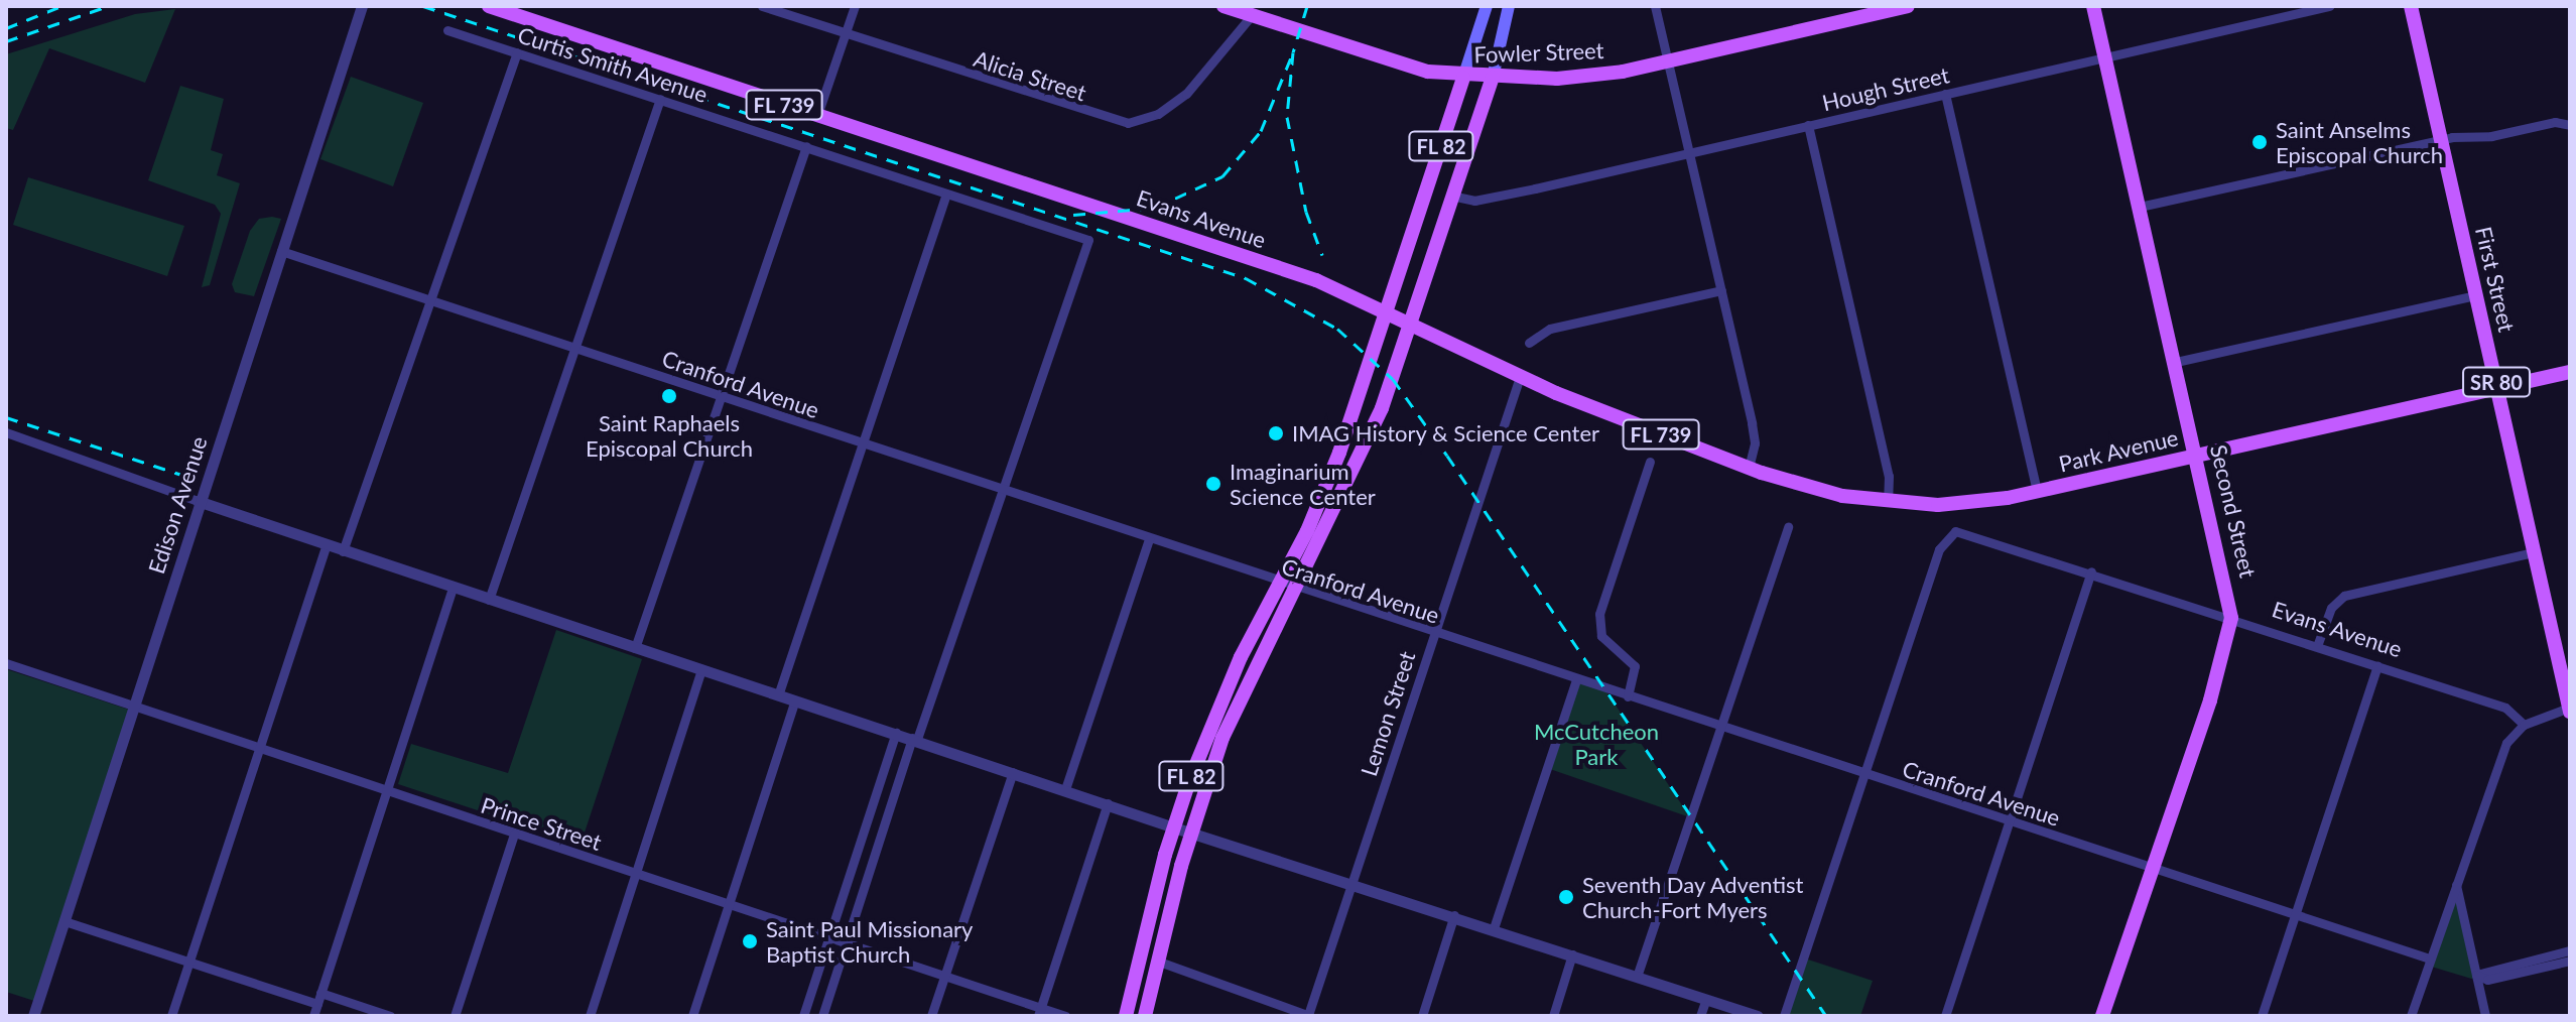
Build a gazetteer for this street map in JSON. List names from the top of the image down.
{
  "streets": {
    "main road": [
      "Fowler Street",
      "FL 739",
      "FL 82",
      "Evans Avenue",
      "First Street",
      "SR 80",
      "Park Avenue",
      "Second Street"
    ],
    "street": [
      "Curtis Smith Avenue",
      "Alicia Street",
      "Hough Street",
      "Cranford Avenue",
      "Edison Avenue",
      "Lemon Street",
      "Prince Street"
    ]
  },
  "crossings": [
    ["Fowler Street", "Alicia Street"],
    ["Fowler Street", "FL 82"],
    ["Curtis Smith Avenue", "Cranford Avenue"],
    ["Hough Street", "FL 82"],
    ["Hough Street", "Second Street"],
    ["FL 82", "Evans Avenue"],
    ["FL 82", "Cranford Avenue"],
    ["Evans Avenue", "Cranford Avenue"],
    ["Evans Avenue", "Park Avenue"],
    ["Evans Avenue", "Second Street"],
    ["Evans Avenue", "Lemon Street"],
    ["First Street", "Park Avenue"],
    ["Cranford Avenue", "Edison Avenue"],
    ["Cranford Avenue", "Second Street"],
    ["Cranford Avenue", "Lemon Street"],
    ["Park Avenue", "Second Street"],
    ["Edison Avenue", "Prince Street"]
  ],
  "parks": ["McCutcheon Park"],
  "places": [
    "Saint Anselms Episcopal Church",
    "Saint Raphaels Episcopal Church",
    "IMAG History & Science Center",
    "Imaginarium Science Center",
    "Seventh Day Adventist Church-Fort Myers",
    "Saint Paul Missionary Baptist Church"
  ]
}
